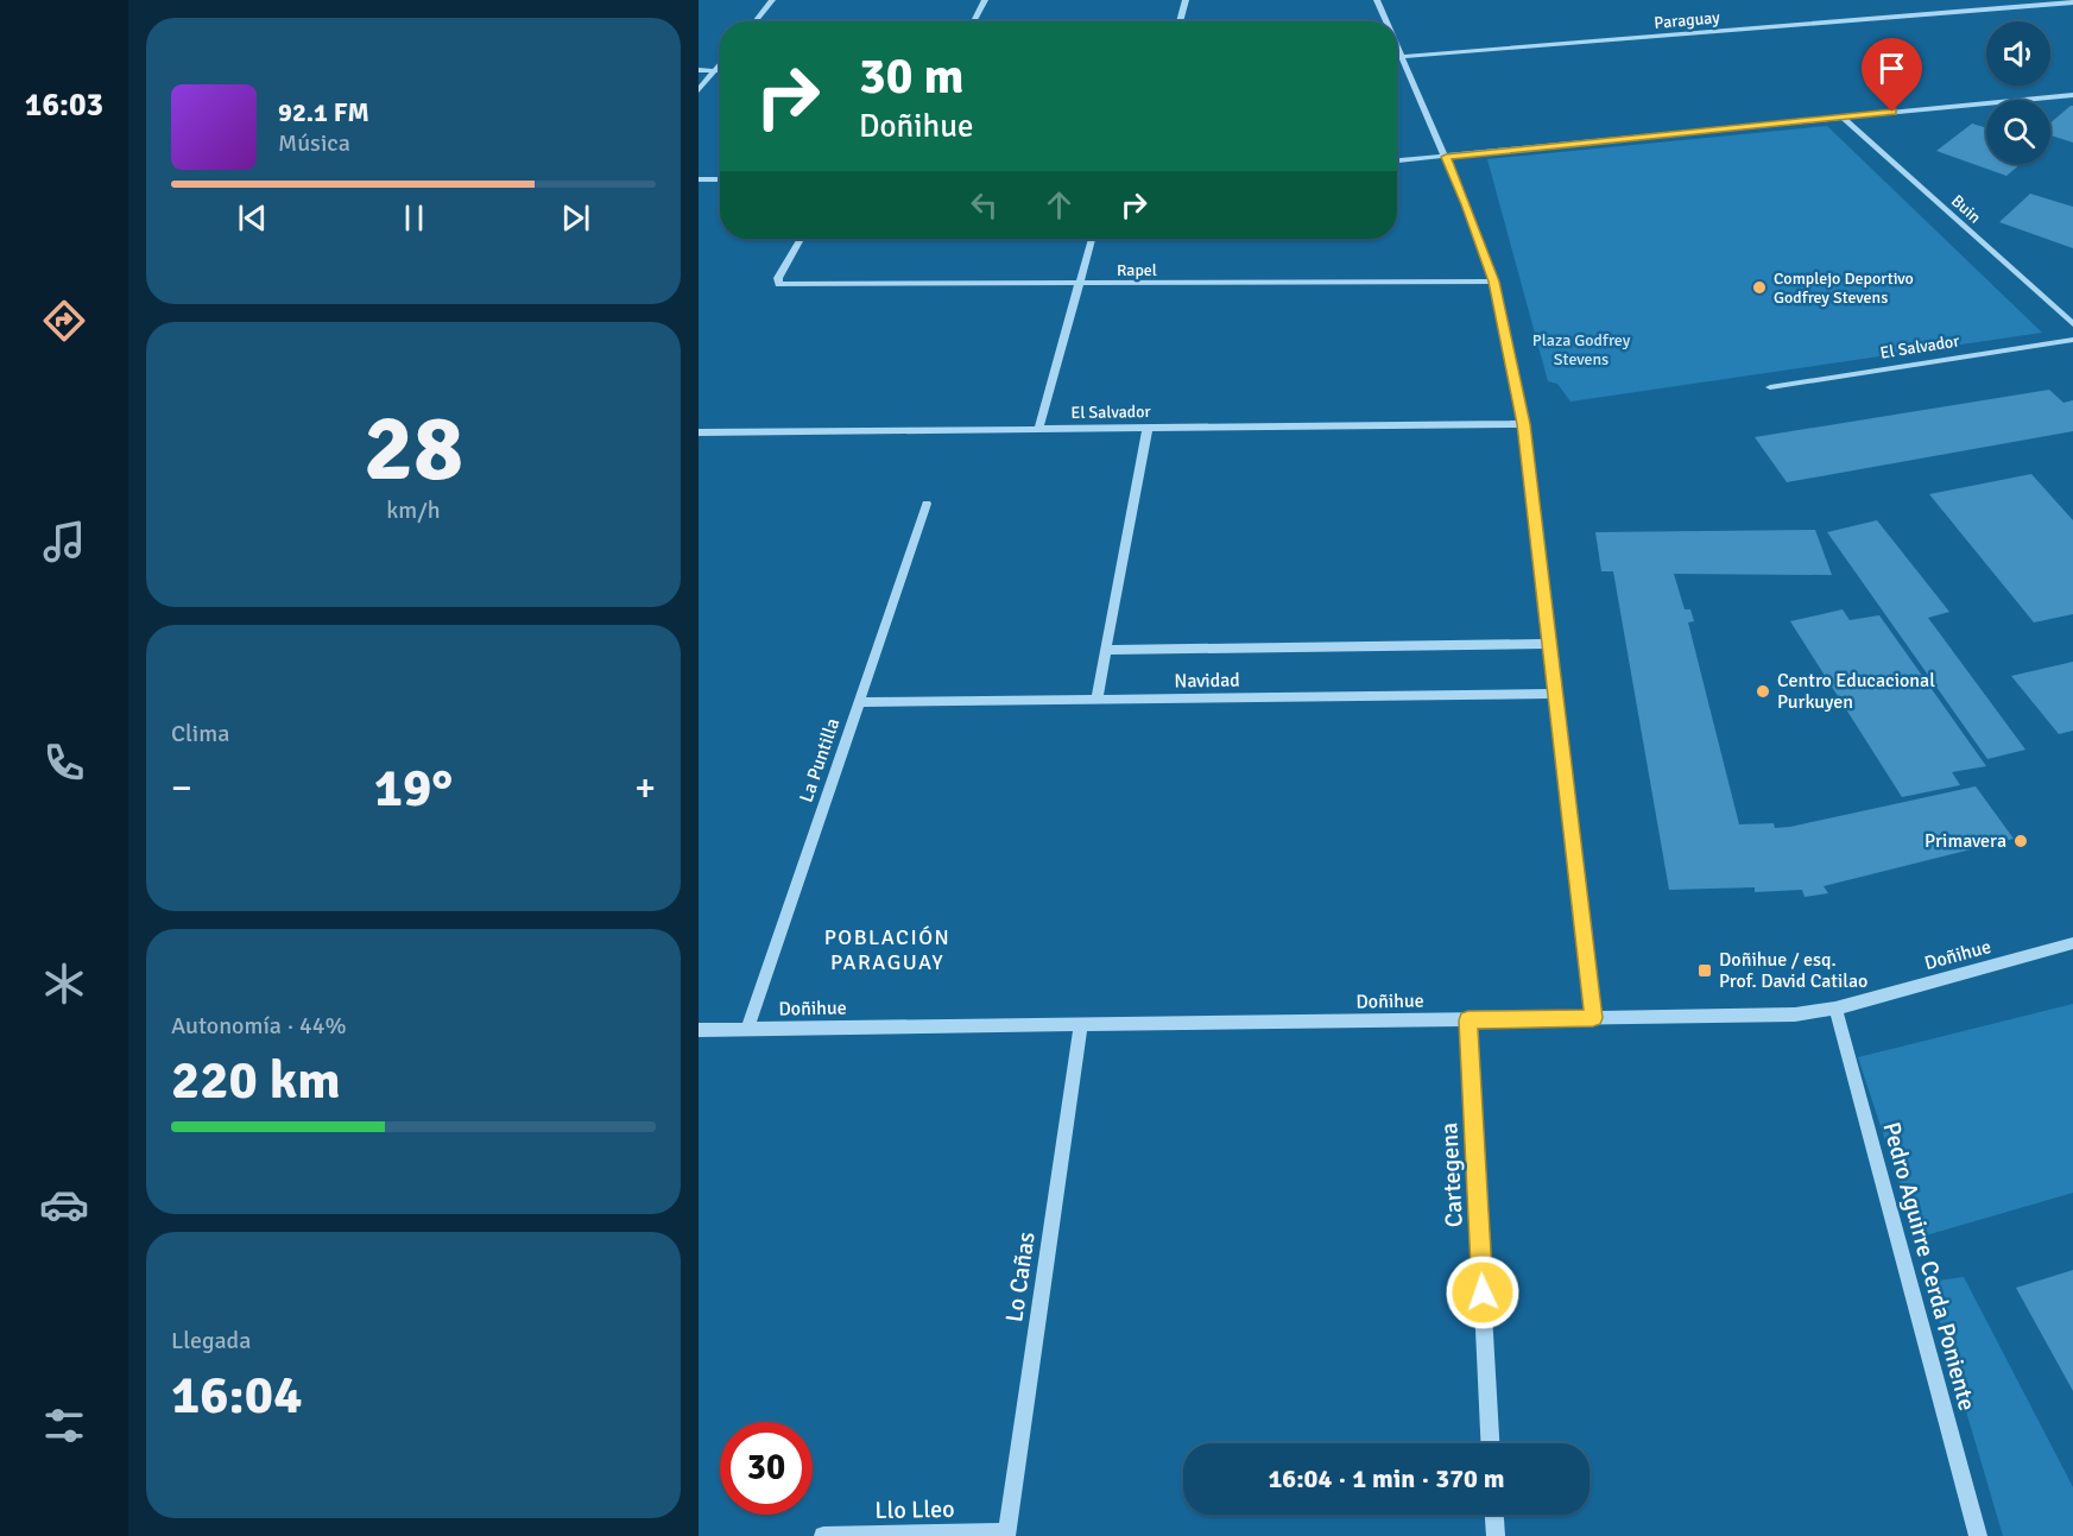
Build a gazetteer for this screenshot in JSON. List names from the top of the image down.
{
  "streets": {
    "street": [
      "Paraguay",
      "Buin",
      "Rapel",
      "El Salvador",
      "Navidad",
      "La Puntilla",
      "Doñihue",
      "Cartegena",
      "Pedro Aguirre Cerda Poniente",
      "Lo Cañas",
      "Llo Lleo"
    ]
  },
  "crossings": [
    ["Navidad", "La Puntilla"],
    ["La Puntilla", "Doñihue"],
    ["Doñihue", "Cartegena"],
    ["Doñihue", "Pedro Aguirre Cerda Poniente"],
    ["Doñihue", "Lo Cañas"],
    ["Lo Cañas", "Llo Lleo"]
  ],
  "districts": ["POBLACIÓN PARAGUAY"],
  "parks": ["Plaza Godfrey Stevens"],
  "places": {
    "other": ["Complejo Deportivo Godfrey Stevens", "Centro Educacional Purkuyen", "Primavera"],
    "transit": ["Doñihue / esq. Prof. David Catilao"]
  },
  "page": {
    "tabs": "16:03",
    "turn": ["30 m", "Doñihue"],
    "song": ["92.1 FM", "Música"],
    "tile": [
      ["28", "km/h"],
      "Clima",
      ["Autonomía · 44%", "220 km"],
      ["Llegada", "16:04"]
    ],
    "heat": ["−", "19°", "+"],
    "limit": "30",
    "trip": "16:04 · 1 min · 370 m"
  }
}
